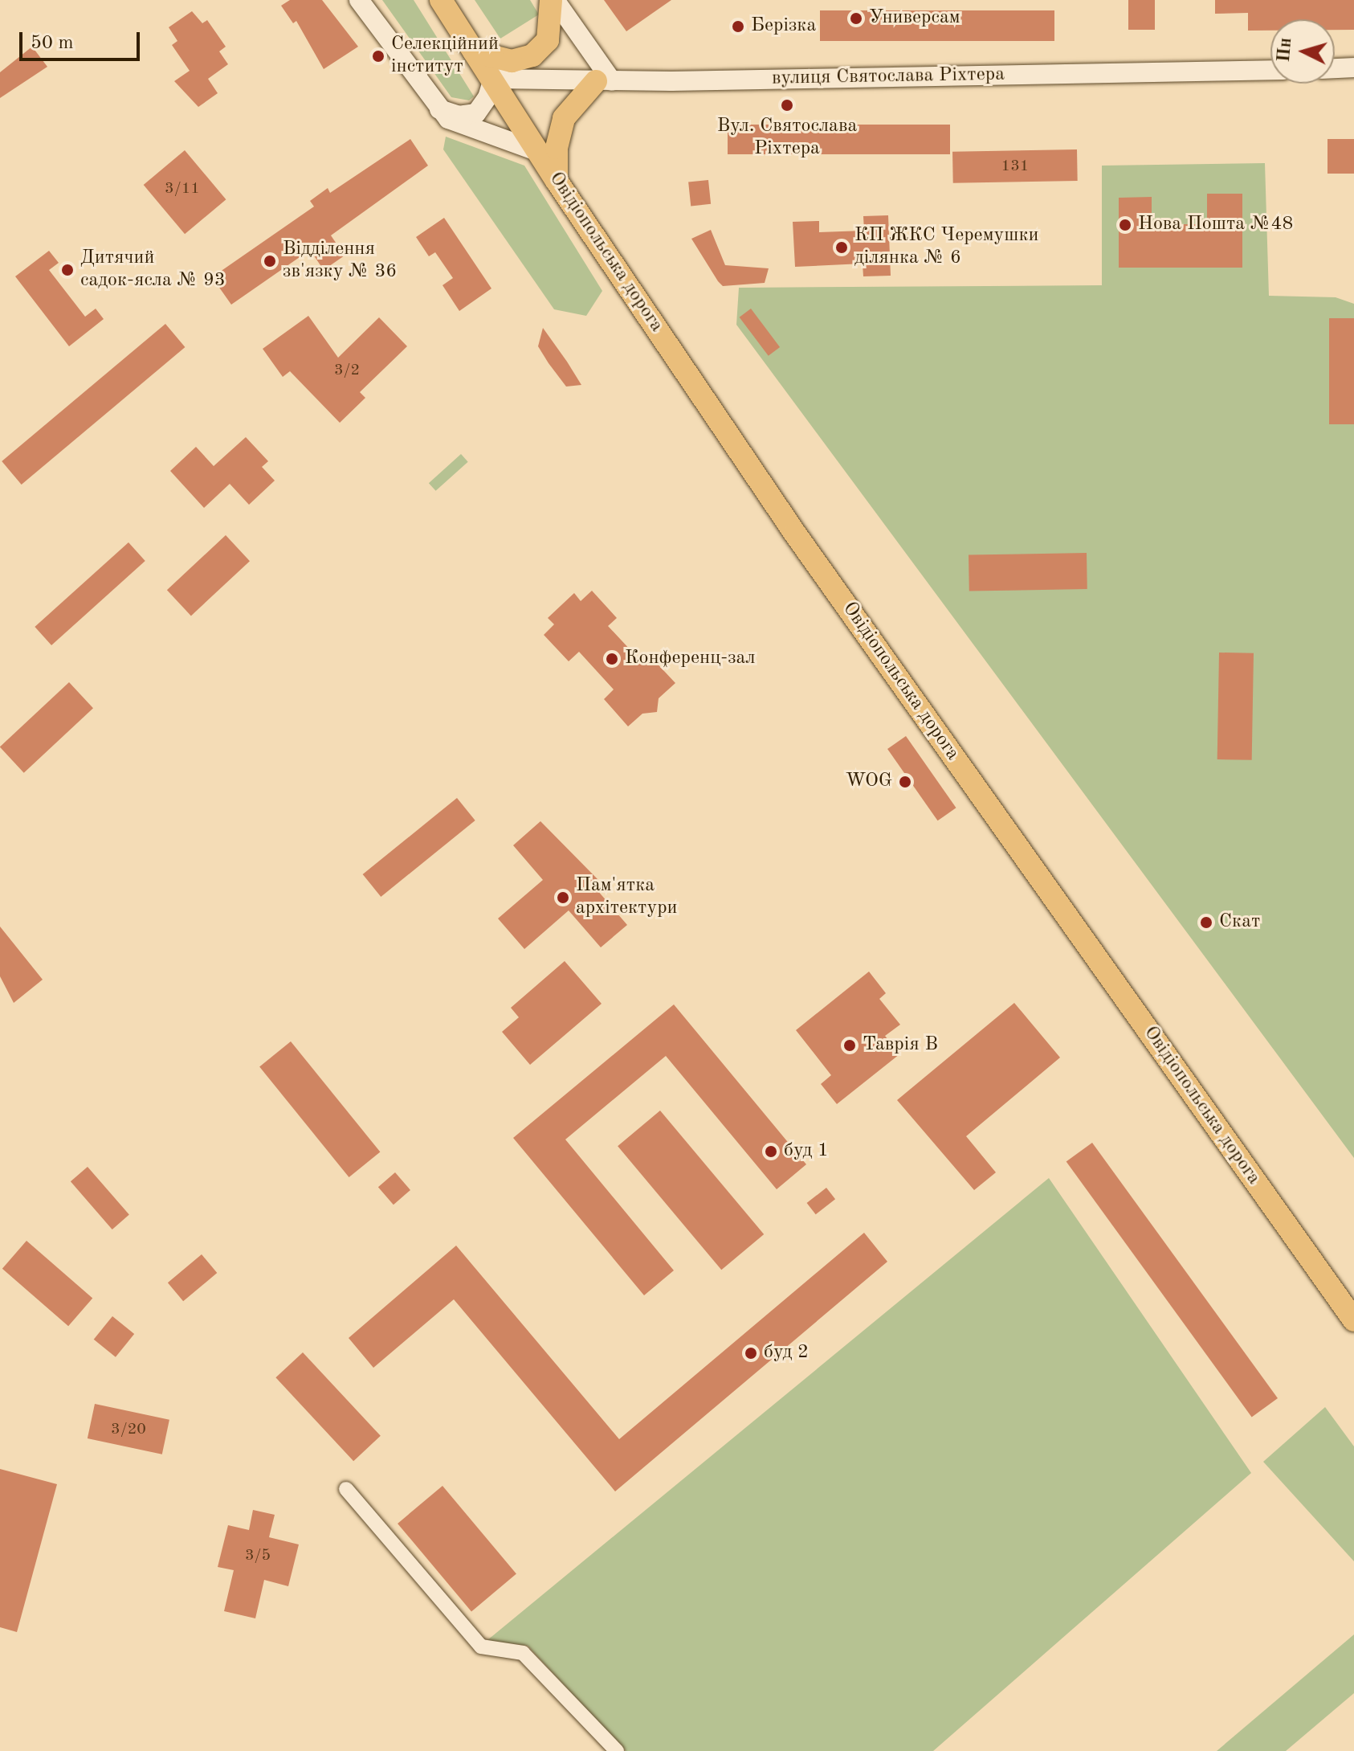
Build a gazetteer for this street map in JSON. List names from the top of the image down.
{
  "streets": {
    "main road": ["вулиця Святослава Ріхтера", "Овідіопольська дорога"]
  },
  "crossings": [
    ["вулиця Святослава Ріхтера", "Овідіопольська дорога"]
  ],
  "places": [
    "Универсам",
    "Берізка",
    "Селекційний інститут",
    "Вул. Святослава Ріхтера",
    "Нова Пошта №48",
    "КП ЖКС Черемушки ділянка № 6",
    "Відділення зв'язку № 36",
    "Дитячий садок-ясла № 93",
    "Конференц-зал",
    "WOG",
    "Пам'ятка архітектури",
    "Скат",
    "Таврія В",
    "буд 1",
    "буд 2"
  ],
  "house_numbers": [
    "131",
    "3/11",
    "3/2",
    "3/20",
    "3/5"
  ],
  "scale_bar": "50 m",
  "north": "left"
}
